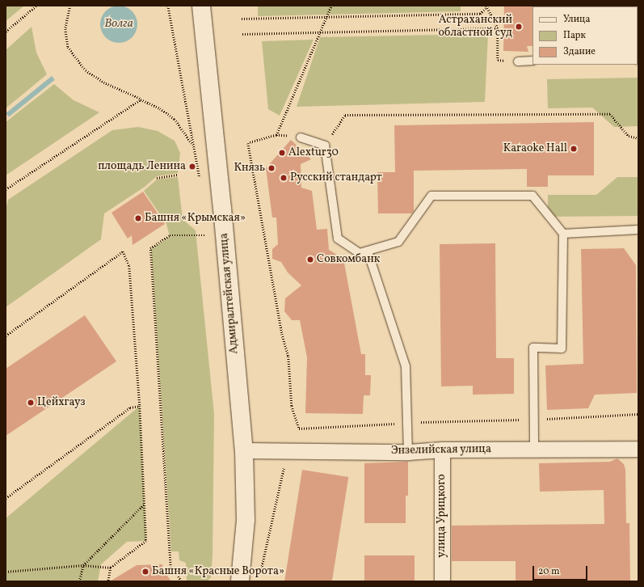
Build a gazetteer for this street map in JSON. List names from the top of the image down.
{
  "streets": {
    "main road": ["Адмиралтейская улица"],
    "street": ["Энзелийская улица", "улица Урицкого"]
  },
  "crossings": [
    ["Адмиралтейская улица", "Энзелийская улица"],
    ["Энзелийская улица", "улица Урицкого"]
  ],
  "water": ["Волга"],
  "places": [
    "Астраханский областной суд",
    "Karaoke Hall",
    "Alextur30",
    "площадь Ленина",
    "Князь",
    "Русский стандарт",
    "Башня «Крымская»",
    "Совкомбанк",
    "Цейхгауз",
    "Башня «Красные Ворота»"
  ],
  "legend": ["Улица", "Парк", "Здание"],
  "scale_bar": "20 m"
}
